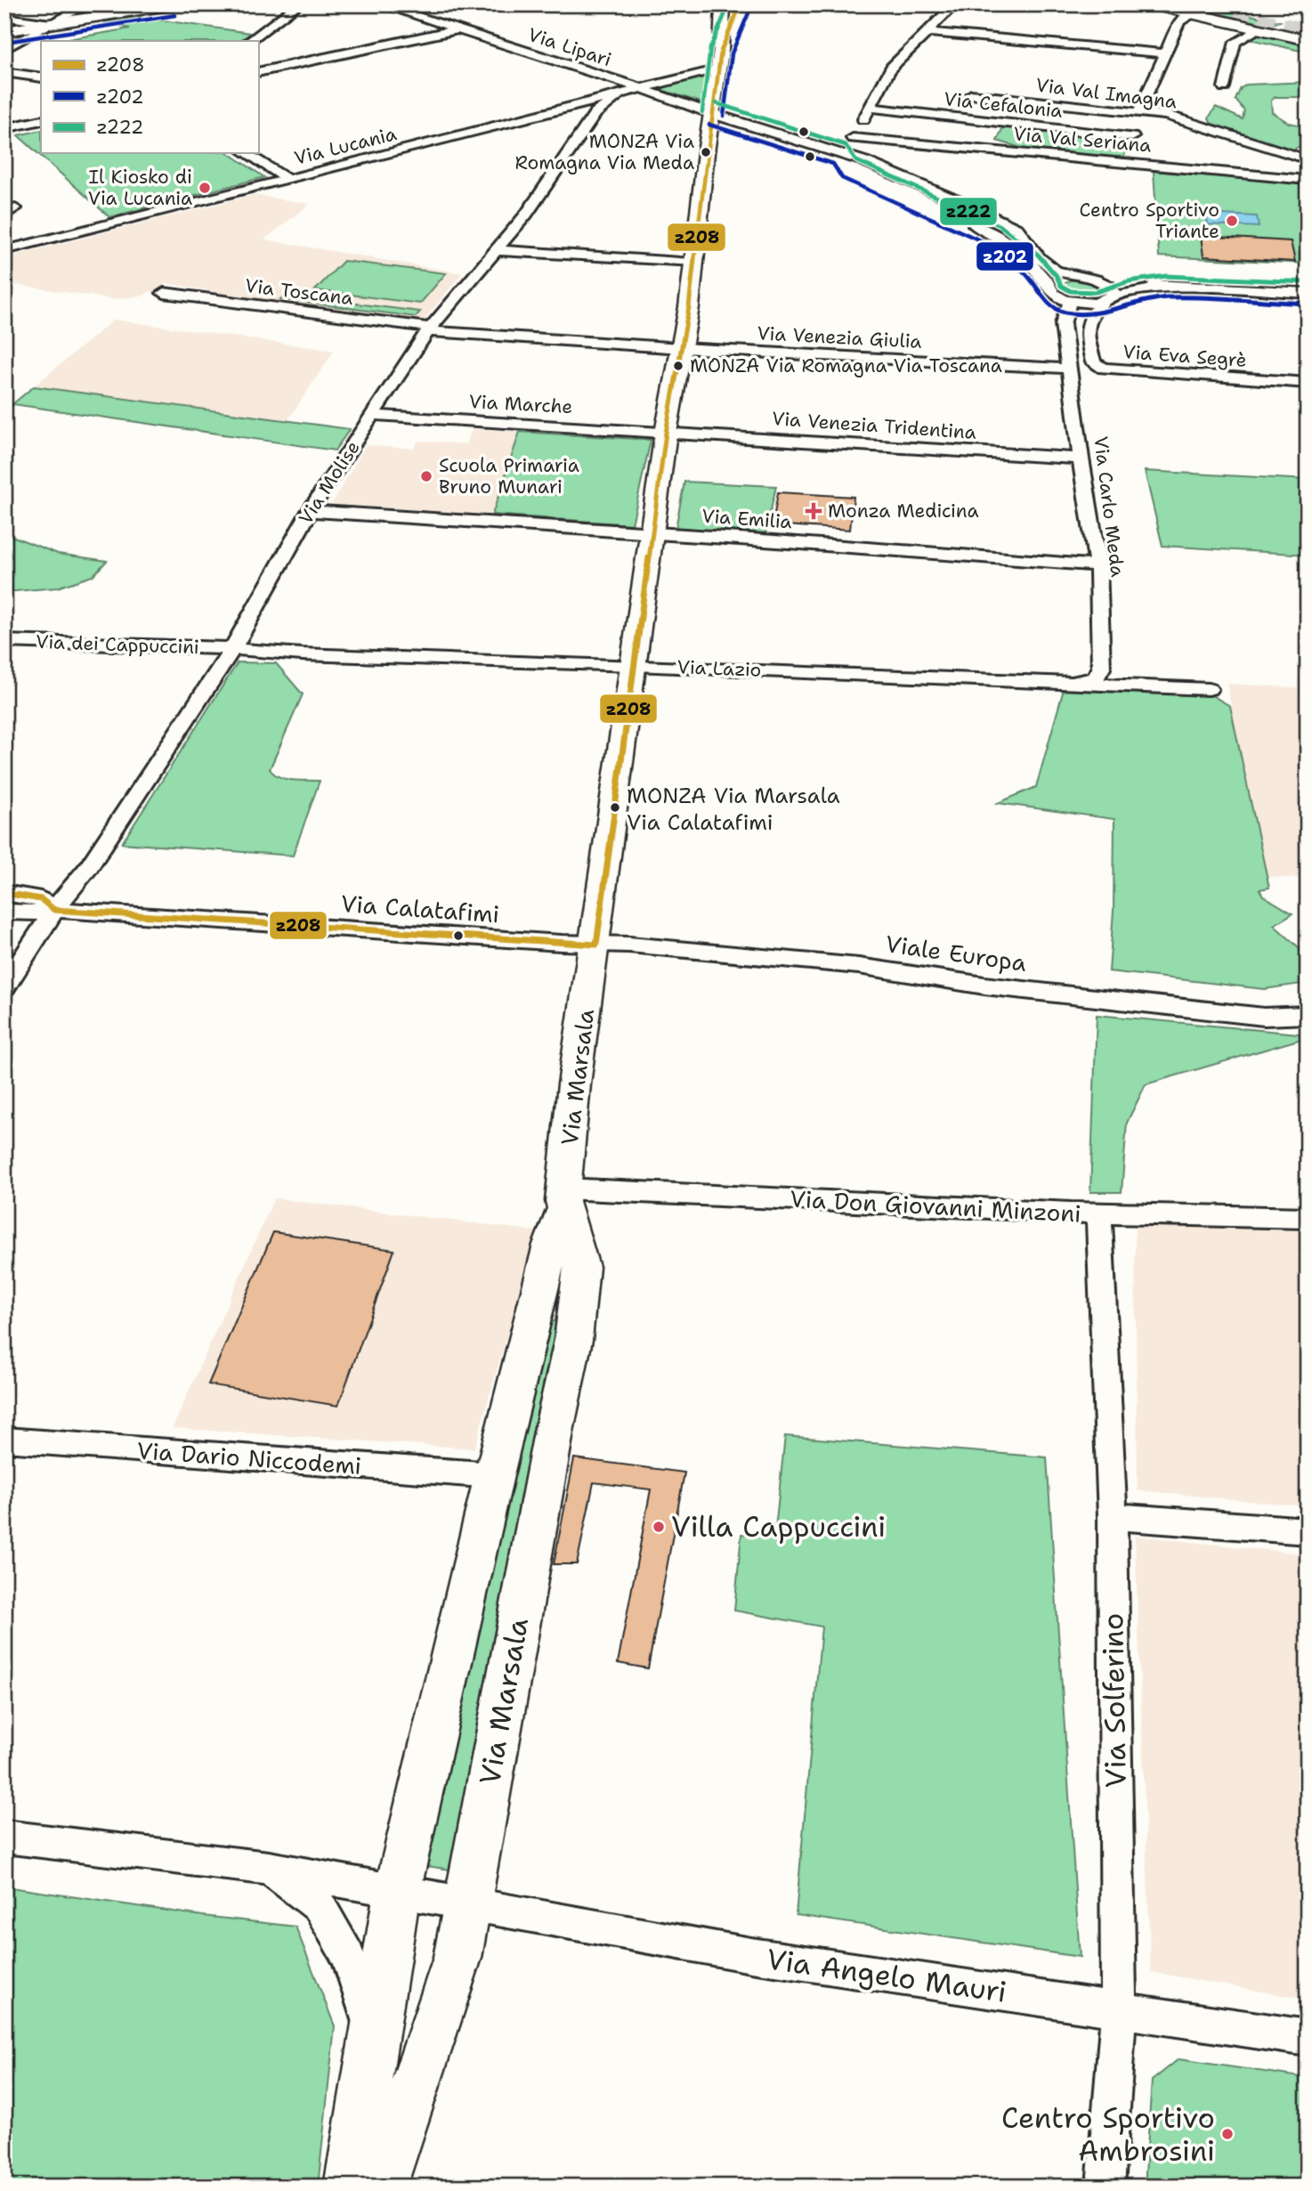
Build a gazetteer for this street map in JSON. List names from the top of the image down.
{
  "streets": {
    "street": [
      "Via Lipari",
      "Via Val Imagna",
      "Via Cefalonia",
      "Via Val Seriana",
      "Via Lucania",
      "Via Toscana",
      "Via Venezia Giulia",
      "Via Eva Segrè",
      "Via Marche",
      "Via Venezia Tridentina",
      "Via Molise",
      "Via Carlo Meda",
      "Via Emilia",
      "Via dei Cappuccini",
      "Via Lazio",
      "Via Calatafimi",
      "Viale Europa",
      "Via Marsala",
      "Via Don Giovanni Minzoni",
      "Via Dario Niccodemi",
      "Via Solferino",
      "Via Angelo Mauri"
    ]
  },
  "crossings": [
    ["Via Lipari", "Via Molise"],
    ["Via Lipari", "Via Carlo Meda"],
    ["Via Lipari", "Via Marsala"],
    ["Via Cefalonia", "Via Val Seriana"],
    ["Via Lucania", "Via Molise"],
    ["Via Toscana", "Via Venezia Giulia"],
    ["Via Toscana", "Via Molise"],
    ["Via Toscana", "Via Marsala"],
    ["Via Venezia Giulia", "Via Carlo Meda"],
    ["Via Venezia Giulia", "Via Marsala"],
    ["Via Eva Segrè", "Via Carlo Meda"],
    ["Via Marche", "Via Venezia Tridentina"],
    ["Via Marche", "Via Molise"],
    ["Via Marche", "Via Marsala"],
    ["Via Venezia Tridentina", "Via Carlo Meda"],
    ["Via Venezia Tridentina", "Via Marsala"],
    ["Via Molise", "Via Emilia"],
    ["Via Molise", "Via dei Cappuccini"],
    ["Via Molise", "Via Lazio"],
    ["Via Molise", "Via Calatafimi"],
    ["Via Molise", "Via Marsala"],
    ["Via Carlo Meda", "Via Emilia"],
    ["Via Carlo Meda", "Via Lazio"],
    ["Via Carlo Meda", "Via Marsala"],
    ["Via Emilia", "Via Marsala"],
    ["Via dei Cappuccini", "Via Lazio"],
    ["Via Lazio", "Via Marsala"],
    ["Via Calatafimi", "Viale Europa"],
    ["Via Calatafimi", "Via Marsala"],
    ["Viale Europa", "Via Marsala"],
    ["Via Marsala", "Via Don Giovanni Minzoni"],
    ["Via Marsala", "Via Dario Niccodemi"],
    ["Via Marsala", "Via Angelo Mauri"],
    ["Via Don Giovanni Minzoni", "Via Solferino"],
    ["Via Solferino", "Via Angelo Mauri"]
  ],
  "places": {
    "other": [
      "MONZA Via Romagna Via Meda",
      "Il Kiosko di Via Lucania",
      "Centro Sportivo Triante",
      "MONZA Via Romagna Via Toscana",
      "Scuola Primaria Bruno Munari",
      "MONZA Via Marsala Via Calatafimi",
      "Villa Cappuccini",
      "Centro Sportivo Ambrosini"
    ],
    "health": ["Monza Medicina"]
  },
  "lines": ["transit line z208", "transit line z222", "transit line z202"],
  "legend": ["z208", "z202", "z222"]
}
